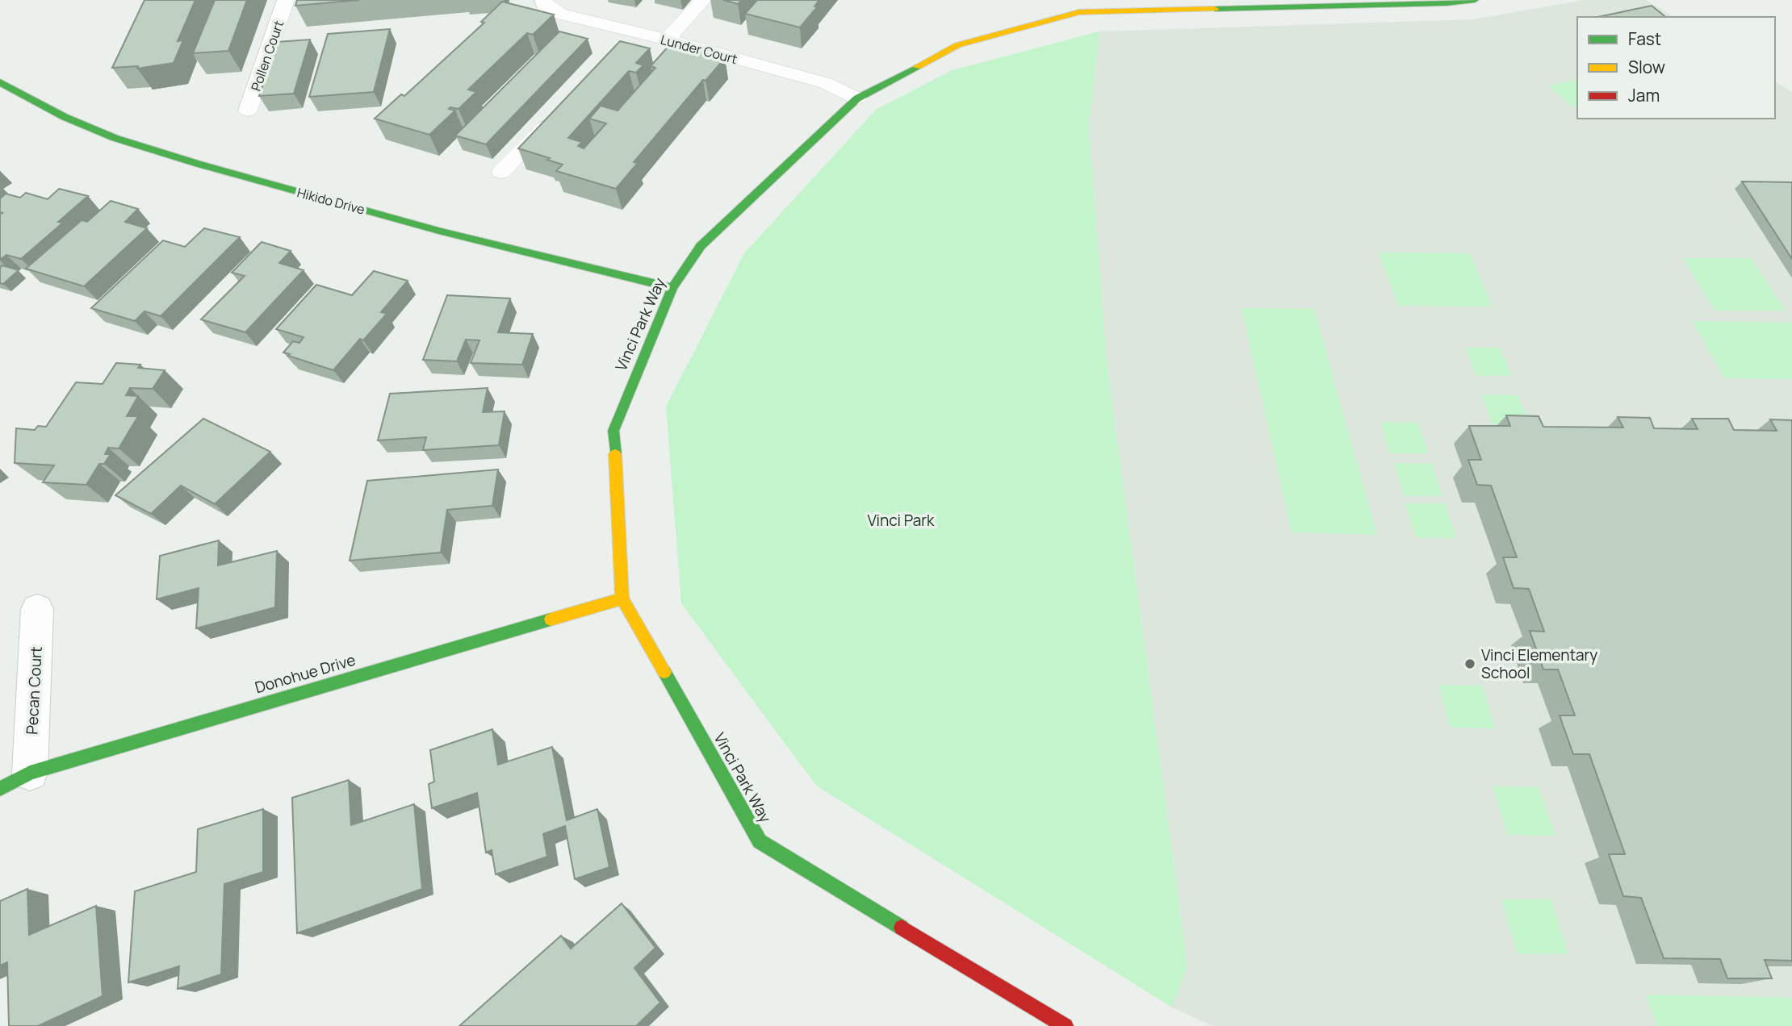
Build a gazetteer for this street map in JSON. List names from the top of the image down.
{
  "streets": {
    "street": [
      "Hikido Drive",
      "Vinci Park Way",
      "Donohue Drive",
      "Pecan Court"
    ],
    "lane": ["Lunder Court", "Pollen Court"]
  },
  "crossings": [
    ["Lunder Court", "Vinci Park Way"],
    ["Hikido Drive", "Vinci Park Way"],
    ["Vinci Park Way", "Donohue Drive"],
    ["Donohue Drive", "Pecan Court"]
  ],
  "parks": ["Vinci Park"],
  "places": ["Vinci Elementary School"],
  "legend": ["Fast", "Slow", "Jam"]
}
